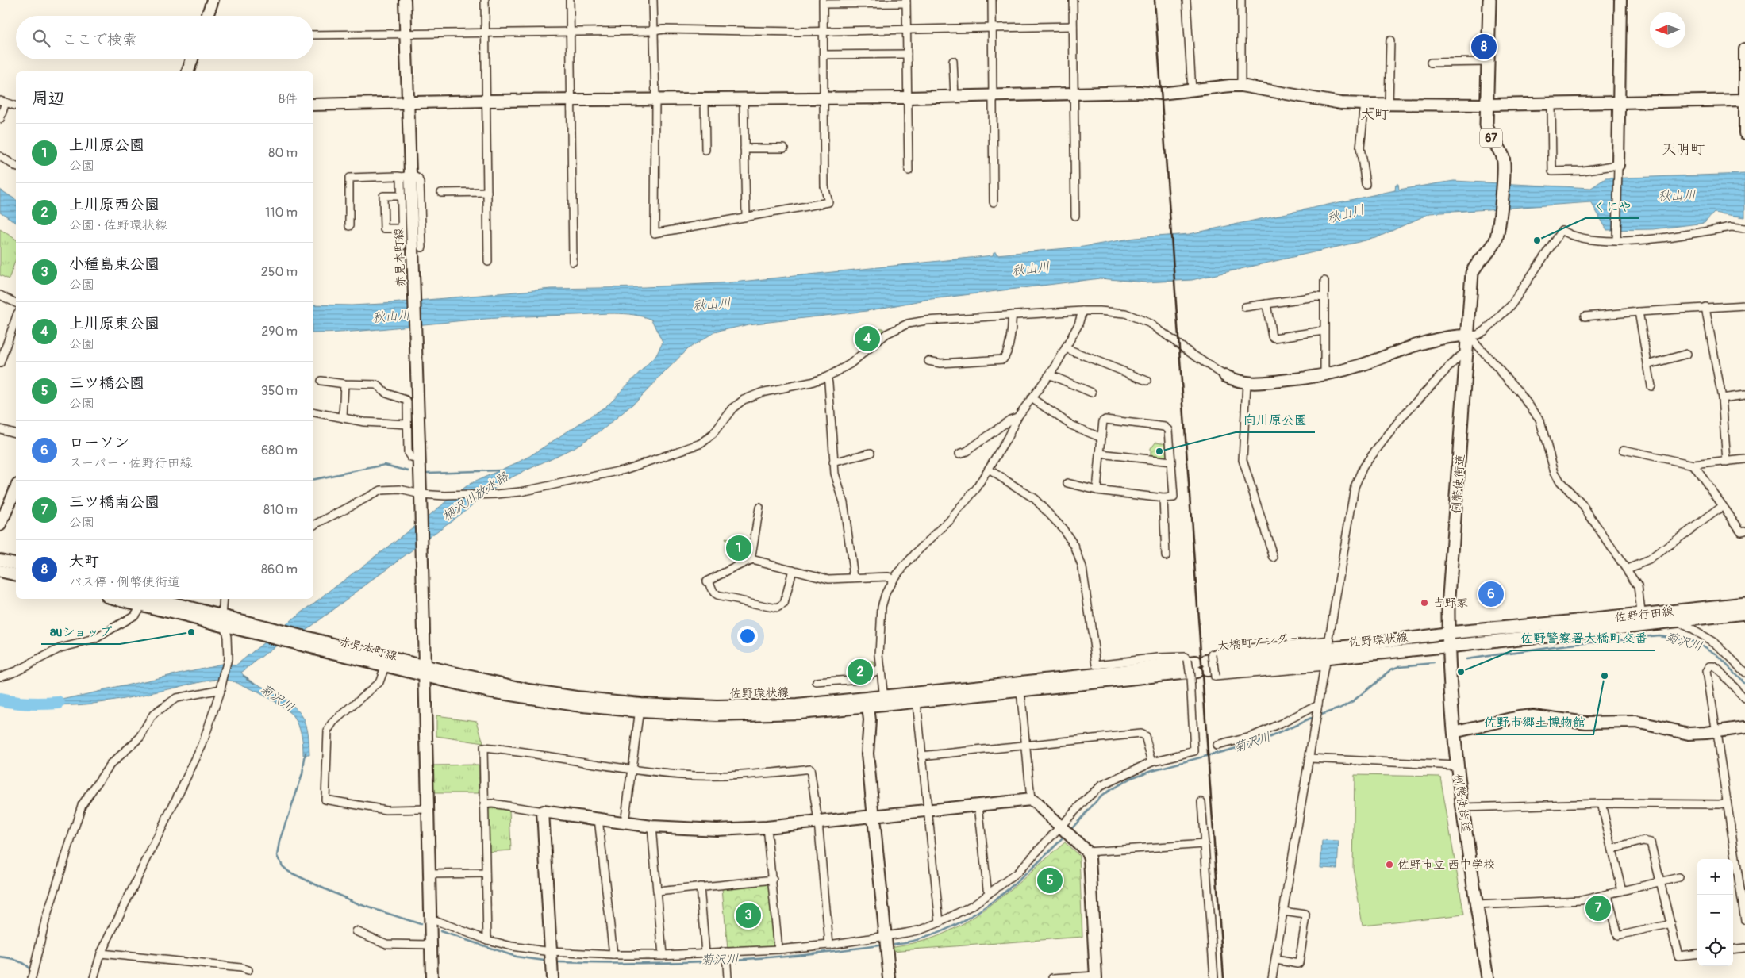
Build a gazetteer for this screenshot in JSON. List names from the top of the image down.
{
  "streets": {
    "main road": ["67", "例幣使街道", "佐野行田線"],
    "street": ["赤見本町線", "佐野環状線", "大橋町アンダー"]
  },
  "crossings": [
    ["赤見本町線", "佐野環状線"],
    ["例幣使街道", "佐野行田線"],
    ["例幣使街道", "佐野環状線"],
    ["佐野行田線", "佐野環状線"],
    ["佐野環状線", "大橋町アンダー"]
  ],
  "districts": ["大町", "天明町"],
  "water": ["秋山川", "柄沢川放水路", "菊沢川"],
  "places": [
    "くにや",
    "向川原公園",
    "吉野家",
    "auショップ",
    "佐野警察署大橋町交番",
    "佐野市郷土博物館",
    "佐野市立 西中学校"
  ],
  "north": "left",
  "page": {
    "search": "ここで検索",
    "pins": [
      "8",
      "4",
      "1",
      "6",
      "2",
      "5",
      "7",
      "3"
    ],
    "heading": ["周辺", "8件"],
    "list": [
      {
        "mark": "1",
        "name": "上川原公園",
        "note": "公園",
        "value": "80 m"
      },
      {
        "mark": "2",
        "name": "上川原西公園",
        "note": "公園 · 佐野環状線",
        "value": "110 m"
      },
      {
        "mark": "3",
        "name": "小種島東公園",
        "note": "公園",
        "value": "250 m"
      },
      {
        "mark": "4",
        "name": "上川原東公園",
        "note": "公園",
        "value": "290 m"
      },
      {
        "mark": "5",
        "name": "三ツ橋公園",
        "note": "公園",
        "value": "350 m"
      },
      {
        "mark": "6",
        "name": "ローソン",
        "note": "スーパー · 佐野行田線",
        "value": "680 m"
      },
      {
        "mark": "7",
        "name": "三ツ橋南公園",
        "note": "公園",
        "value": "810 m"
      },
      {
        "mark": "8",
        "name": "大町",
        "note": "バス停 · 例幣使街道",
        "value": "860 m"
      }
    ],
    "map_buttons": ["+", "−"]
  }
}
